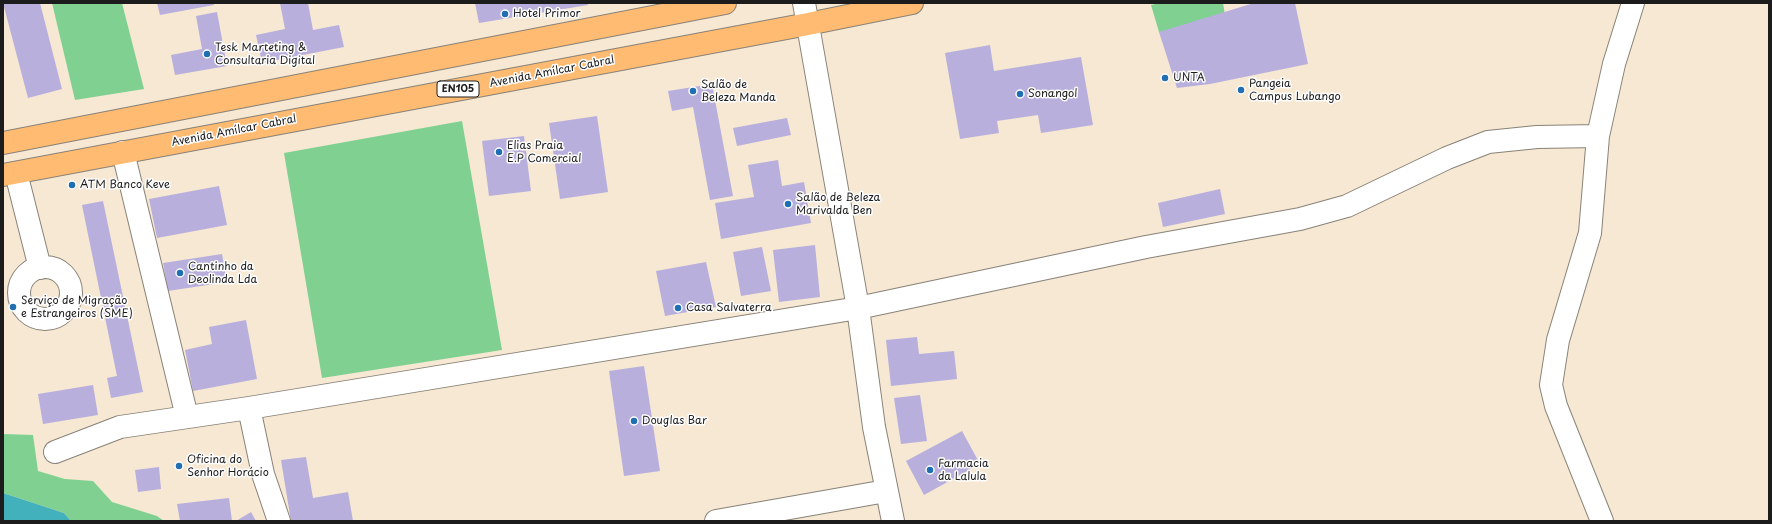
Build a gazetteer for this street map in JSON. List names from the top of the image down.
{
  "streets": {
    "main road": ["Avenida Amílcar Cabral", "EN105"]
  },
  "places": [
    "Hotel Primor",
    "Tesk Marteting & Consultaria Digital",
    "UNTA",
    "Pangeia Campus Lubango",
    "Salão de Beleza Manda",
    "Sonangol",
    "Elias Praia E.P Comercial",
    "ATM Banco Keve",
    "Salão de Beleza Marivalda Ben",
    "Cantinho da Deolinda Lda",
    "Serviço de Migração e Estrangeiros (SME)",
    "Casa Salvaterra",
    "Douglas Bar",
    "Oficina do Senhor Horácio",
    "Farmacia da Lalula"
  ]
}
